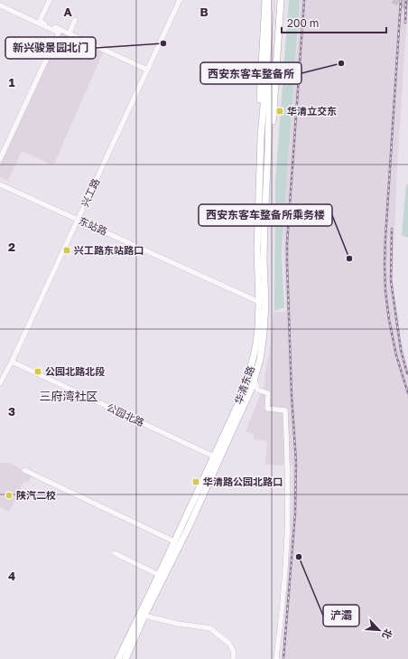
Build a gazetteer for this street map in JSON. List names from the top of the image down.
{
  "streets": {
    "main road": ["华清东路"],
    "street": ["兴工路", "东站路", "公园北路"]
  },
  "crossings": [
    ["兴工路", "东站路"],
    ["兴工路", "公园北路"],
    ["东站路", "华清东路"],
    ["华清东路", "公园北路"]
  ],
  "districts": ["三府湾社区"],
  "places": {
    "other": [
      "新兴骏景园北门",
      "西安东客车整备所",
      "西安东客车整备所乘务楼",
      "陕汽二校",
      "浐灞"
    ],
    "transit": [
      "华清立交东",
      "兴工路东站路口",
      "公园北路北段",
      "华清路公园北路口"
    ]
  },
  "scale_bar": "200 m",
  "north": "bottom right",
  "grid": {
    "columns": ["A", "B"],
    "rows": [
      "1",
      "2",
      "3",
      "4"
    ]
  }
}
